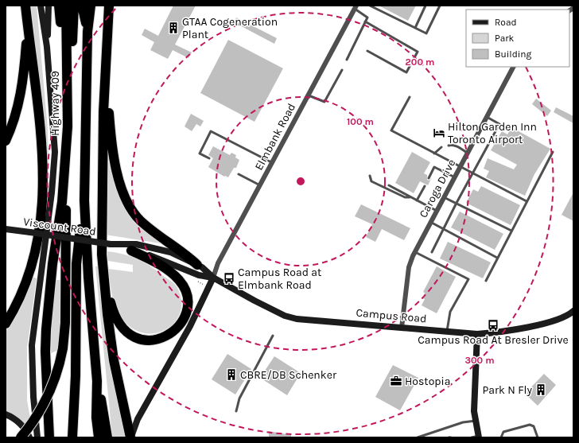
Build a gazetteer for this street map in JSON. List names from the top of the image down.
{
  "streets": {
    "highway": ["Highway 409"],
    "street": [
      "Elmbank Road",
      "Caroga Drive",
      "Viscount Road",
      "Campus Road"
    ]
  },
  "crossings": [
    ["Elmbank Road", "Campus Road"],
    ["Caroga Drive", "Campus Road"],
    ["Viscount Road", "Campus Road"]
  ],
  "places": {
    "building": ["GTAA Cogeneration Plant", "CBRE/DB Schenker", "Park N Fly"],
    "hotel": ["Hilton Garden Inn Toronto Airport"],
    "bus stop": ["Campus Road at Elmbank Road", "Campus Road At Bresler Drive"],
    "office": ["Hostopia"]
  },
  "legend": ["Road", "Park", "Building"],
  "rings": ["200 m", "100 m", "300 m"]
}
